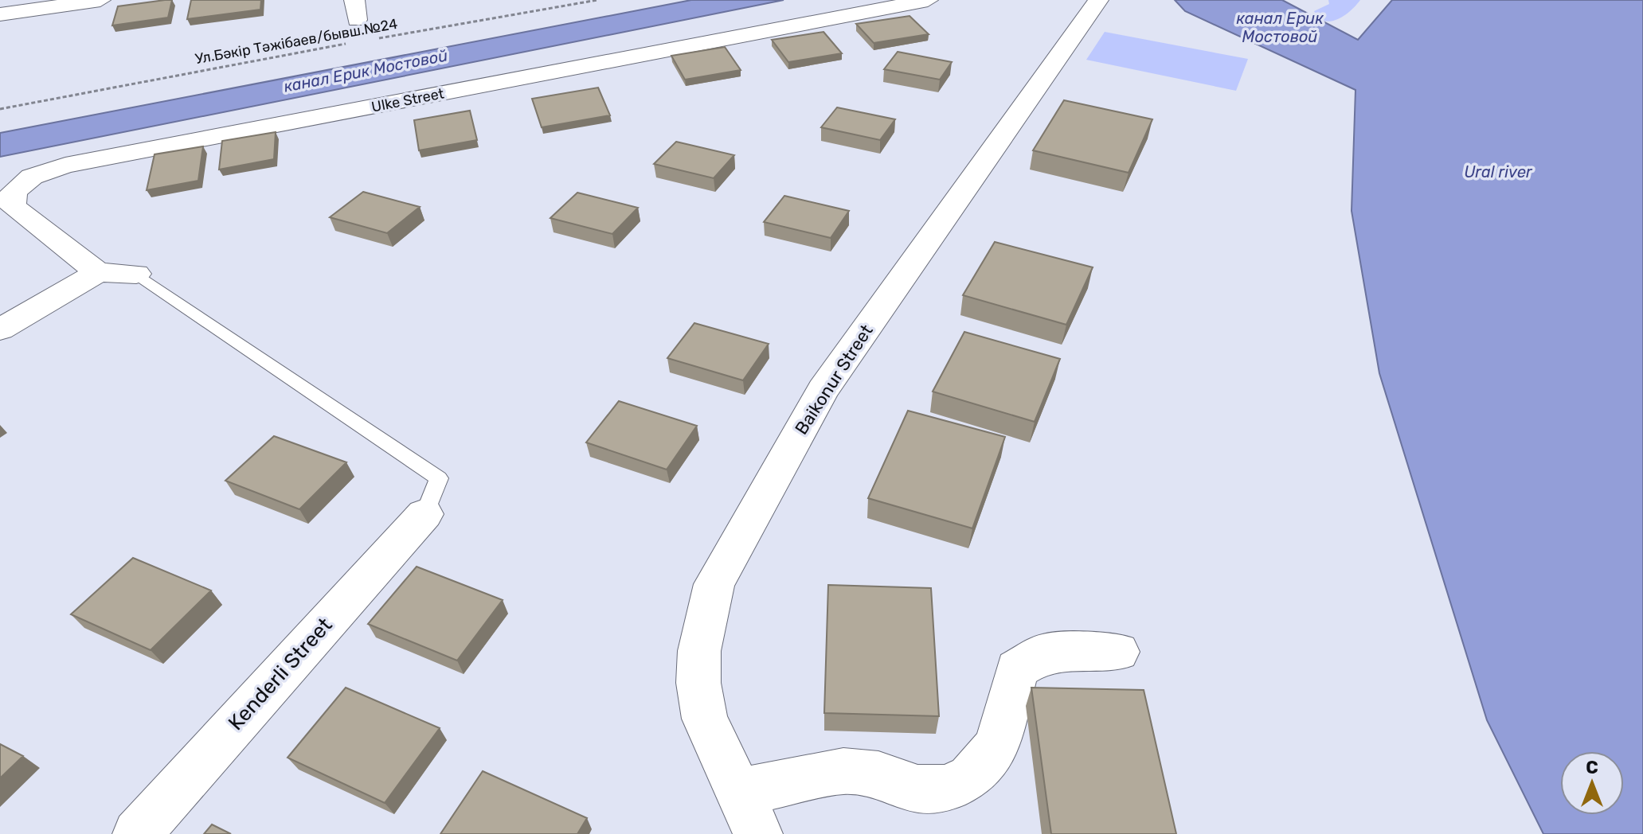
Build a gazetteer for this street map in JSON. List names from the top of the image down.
{
  "streets": {
    "street": ["Ulke Street", "Baikonur Street", "Kenderli Street"],
    "path": ["Ул.Бәкір Тәжібаев/бывш.№24"]
  },
  "water": ["канал Ерик Мостовой", "Ural river"],
  "north": "top"
}
